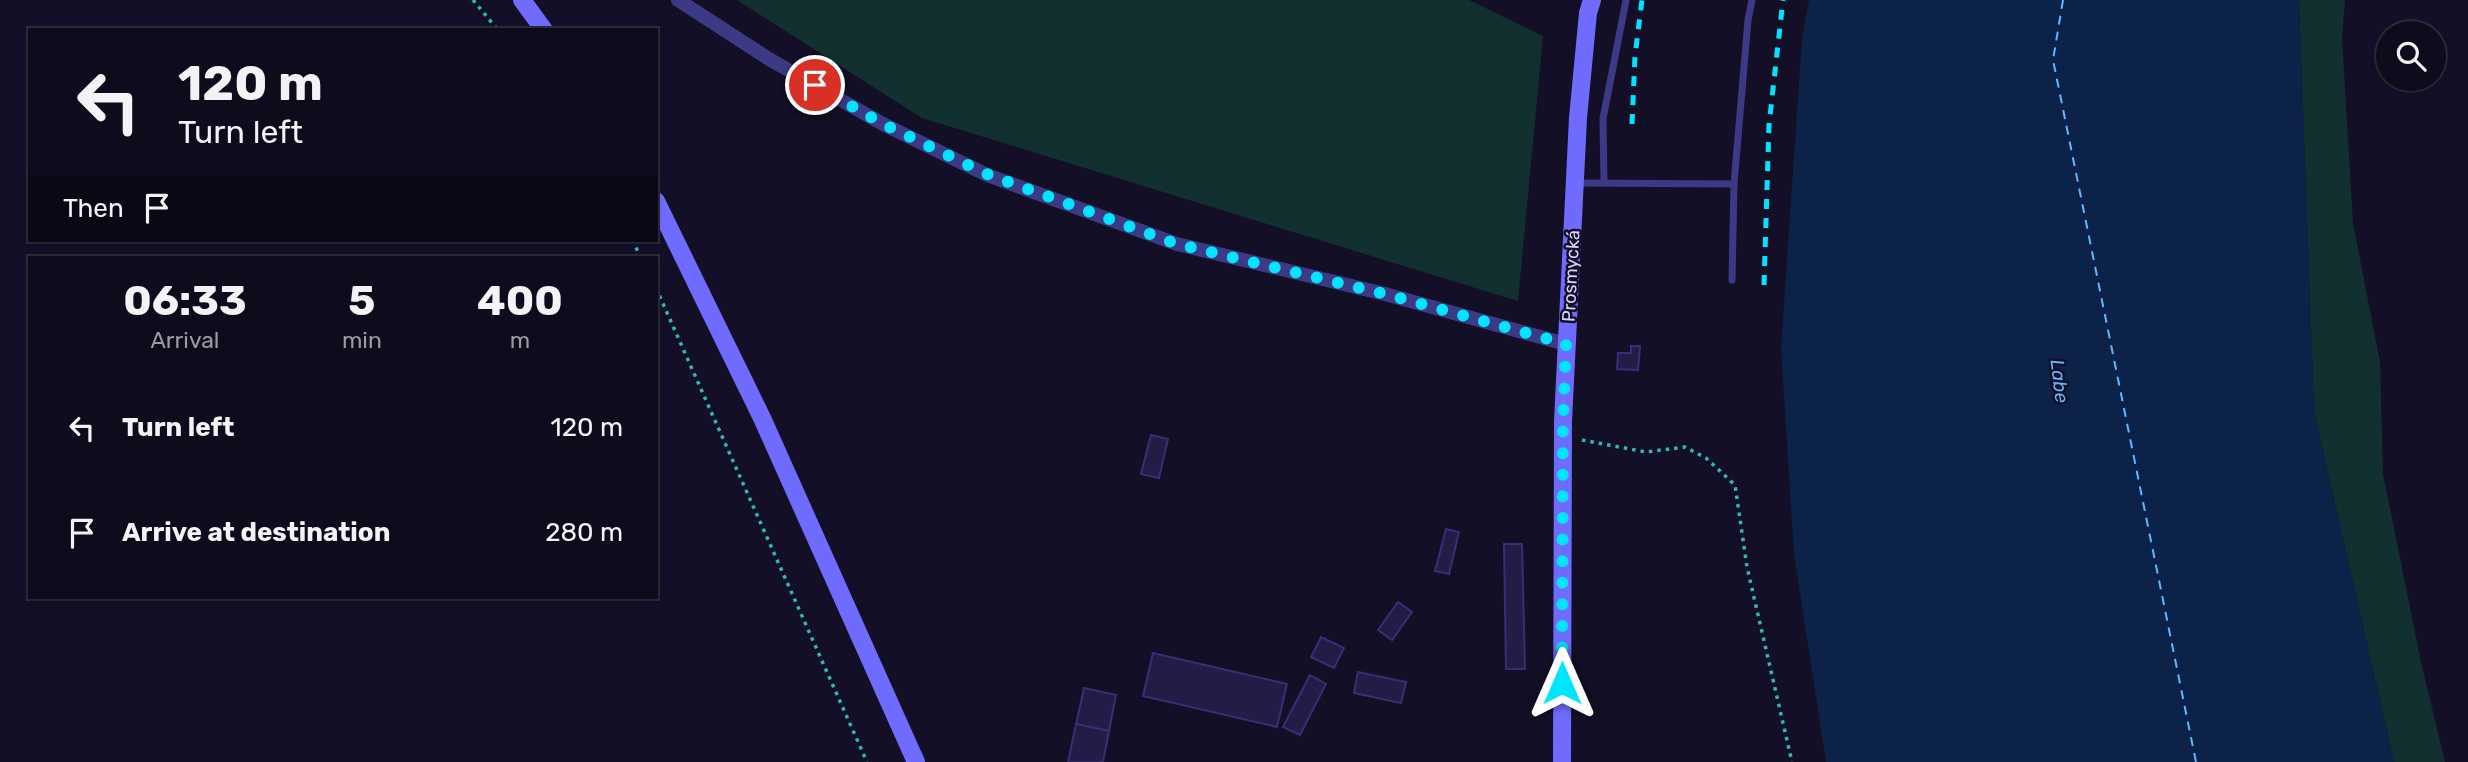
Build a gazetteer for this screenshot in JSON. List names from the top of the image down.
{
  "streets": {
    "street": ["Prosmycká"]
  },
  "water": ["Labe"],
  "page": {
    "turn": ["120 m", "Turn left"],
    "then": "Then",
    "eta": [
      "06:33",
      "Arrival",
      "5",
      "min",
      "400",
      "m"
    ],
    "list": [
      {
        "name": "Turn left",
        "value": "120 m"
      },
      {
        "name": "Arrive at destination",
        "value": "280 m"
      }
    ]
  }
}
